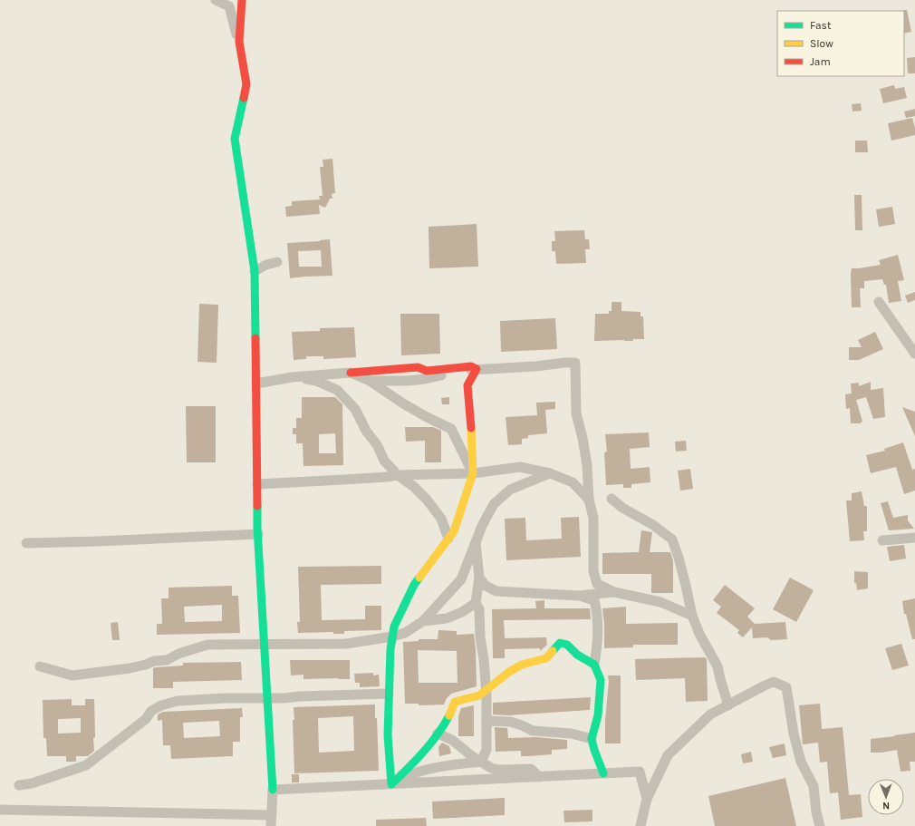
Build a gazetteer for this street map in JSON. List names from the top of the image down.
{
  "legend": ["Fast", "Slow", "Jam"],
  "north": "bottom"
}
